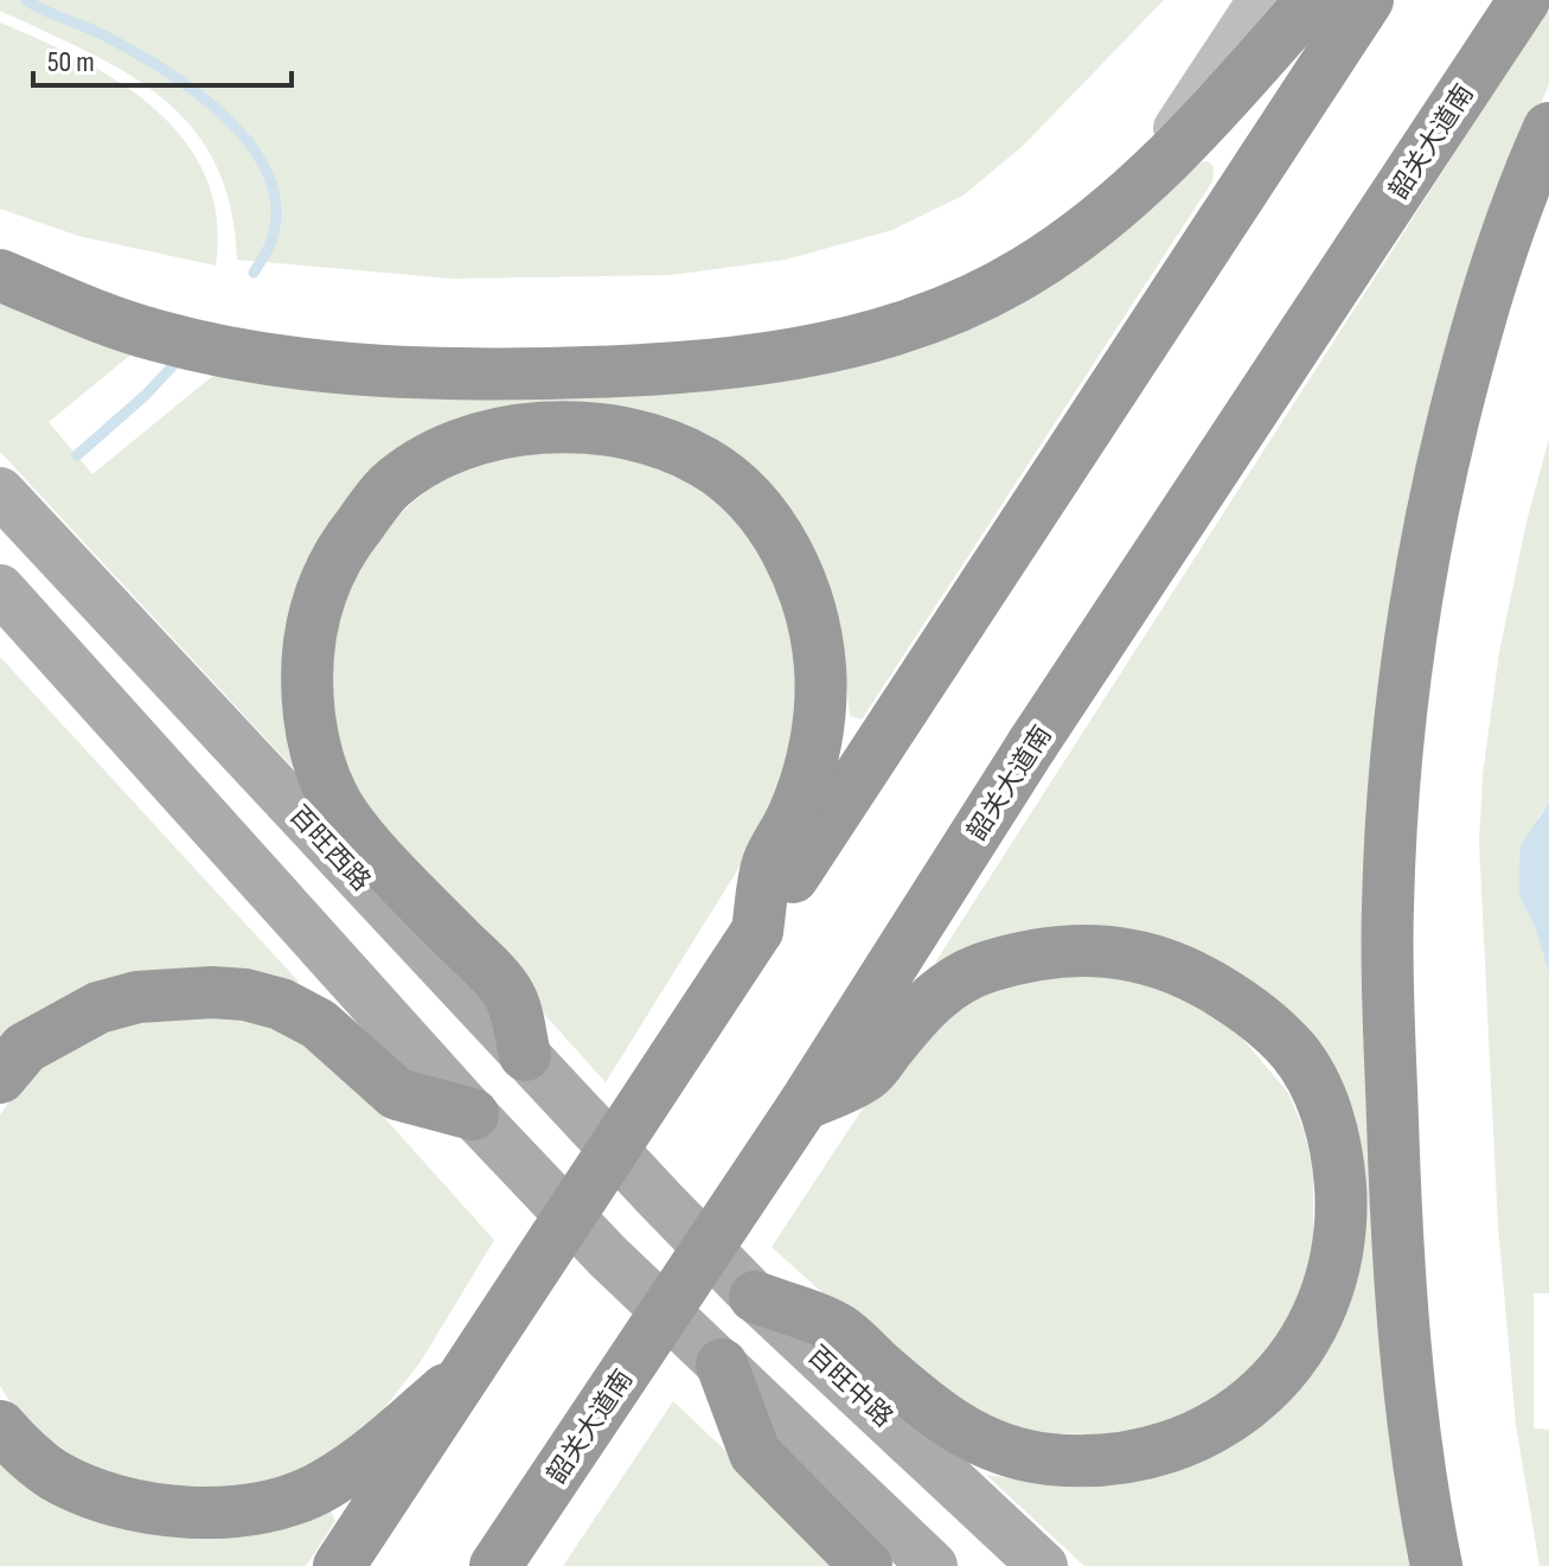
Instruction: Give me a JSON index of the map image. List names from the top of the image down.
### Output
{
  "streets": {
    "highway": ["韶关大道南"],
    "main road": ["百旺西路", "百旺中路"]
  },
  "crossings": [
    ["百旺西路", "百旺中路"]
  ],
  "scale_bar": "50 m"
}
